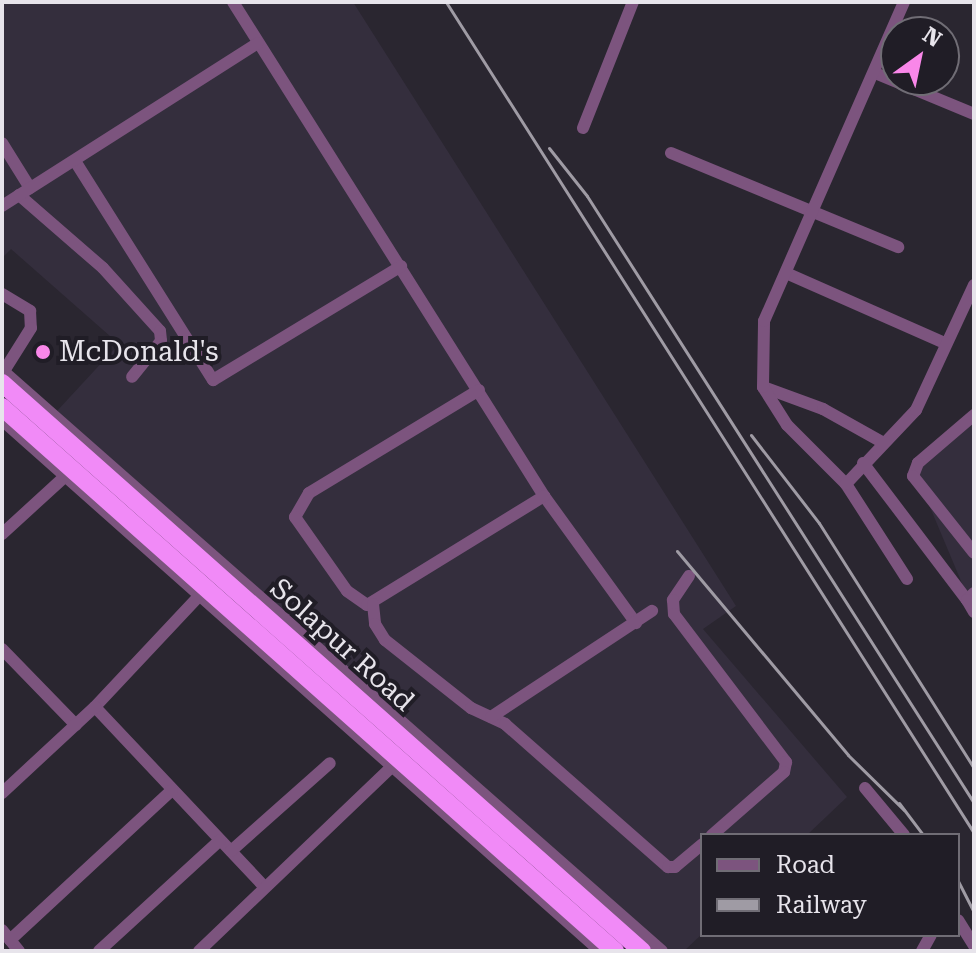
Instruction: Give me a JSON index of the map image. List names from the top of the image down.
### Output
{
  "streets": {
    "highway": ["Solapur Road"]
  },
  "places": ["McDonald's"],
  "legend": ["Road", "Railway"],
  "north": "top right"
}
